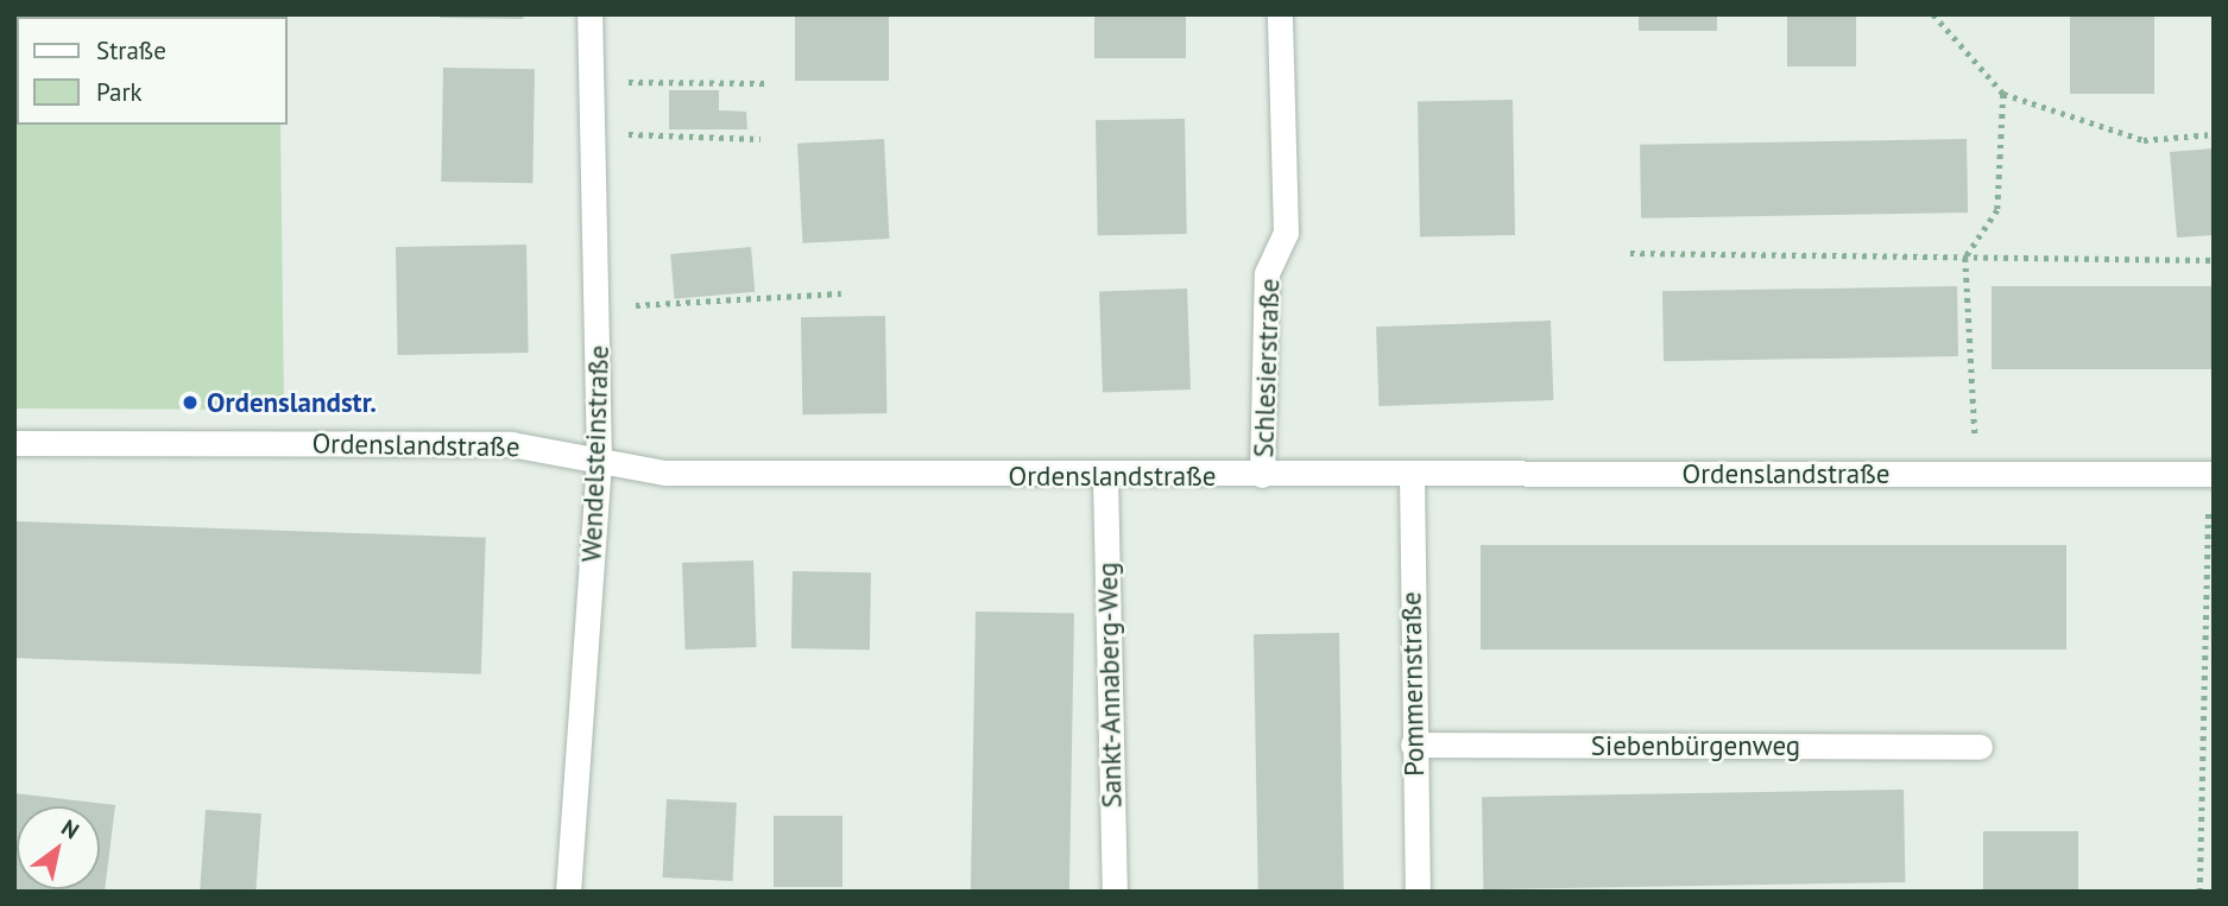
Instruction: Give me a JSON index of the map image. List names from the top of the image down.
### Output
{
  "streets": {
    "street": [
      "Schlesierstraße",
      "Ordenslandstraße",
      "Wendelsteinstraße",
      "Pommernstraße",
      "Sankt-Annaberg-Weg",
      "Siebenbürgenweg"
    ]
  },
  "crossings": [
    ["Schlesierstraße", "Ordenslandstraße"],
    ["Ordenslandstraße", "Wendelsteinstraße"],
    ["Ordenslandstraße", "Pommernstraße"],
    ["Ordenslandstraße", "Sankt-Annaberg-Weg"],
    ["Pommernstraße", "Siebenbürgenweg"]
  ],
  "places": ["Ordenslandstr."],
  "legend": ["Straße", "Park"],
  "north": "top right"
}
